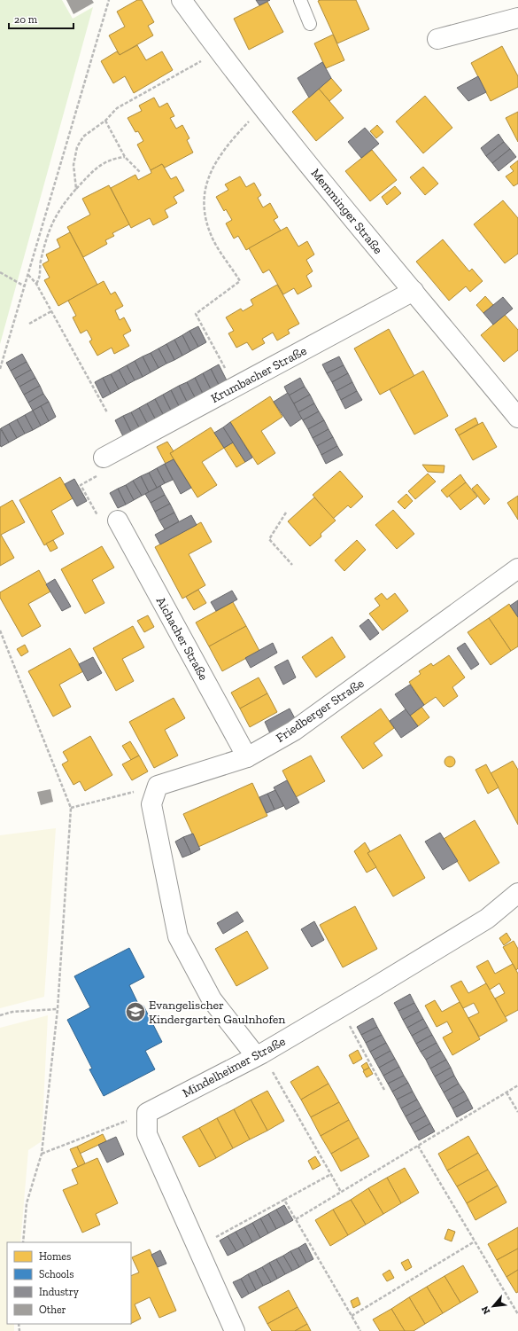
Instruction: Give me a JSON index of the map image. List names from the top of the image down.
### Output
{
  "streets": {
    "street": [
      "Memminger Straße",
      "Krumbacher Straße",
      "Aichacher Straße",
      "Friedberger Straße",
      "Mindelheimer Straße"
    ]
  },
  "crossings": [
    ["Memminger Straße", "Krumbacher Straße"],
    ["Aichacher Straße", "Friedberger Straße"]
  ],
  "places": {
    "school or university": ["Evangelischer Kindergarten Gaulnhofen"]
  },
  "legend": [
    "Homes",
    "Schools",
    "Industry",
    "Other"
  ],
  "scale_bar": "20 m",
  "north": "bottom left"
}
